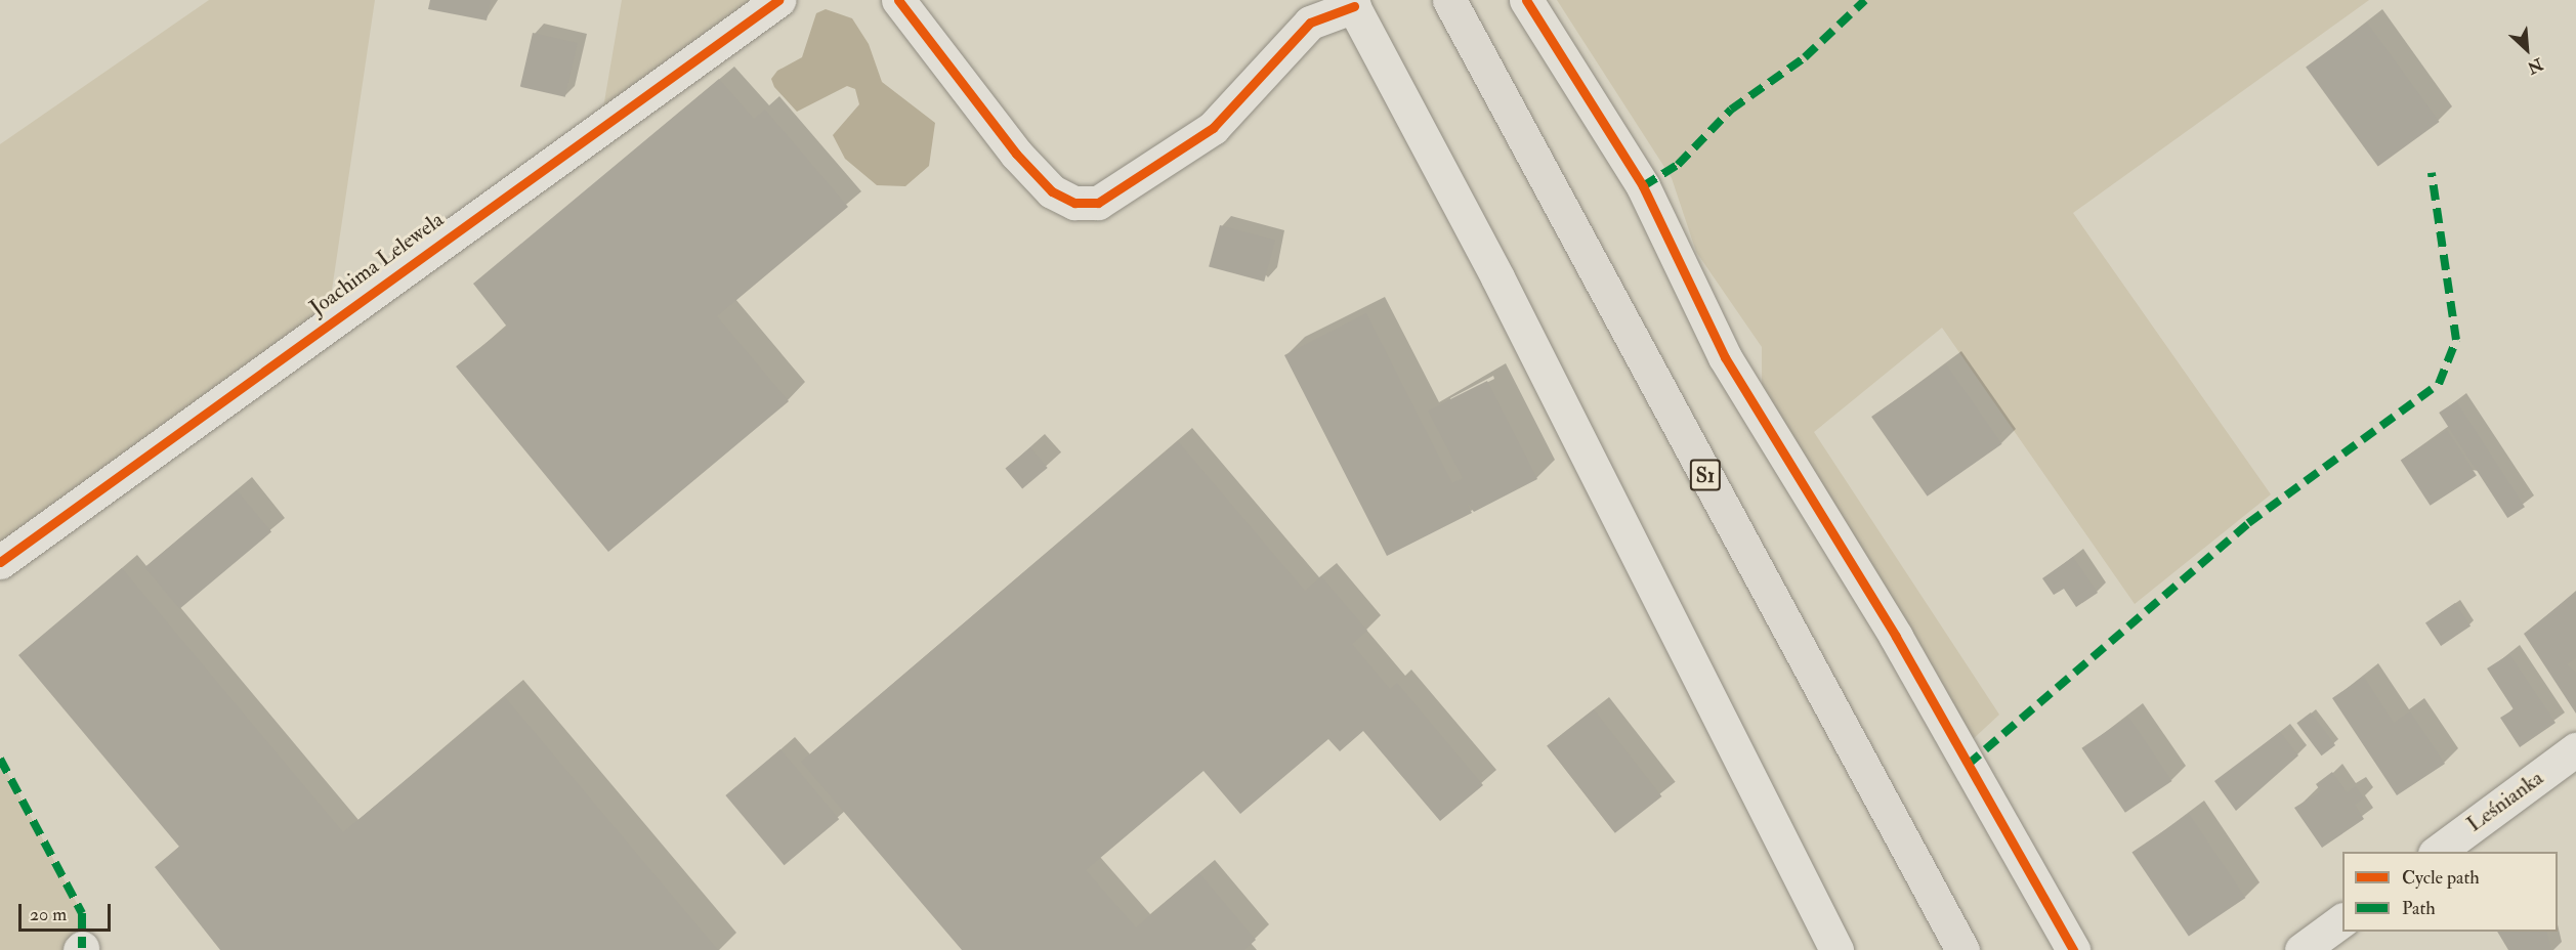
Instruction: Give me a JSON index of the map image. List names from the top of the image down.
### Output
{
  "streets": {
    "highway": ["S1"],
    "street": ["Joachima Lelewela", "Leśnianka"]
  },
  "legend": ["Cycle path", "Path"],
  "scale_bar": "20 m",
  "north": "bottom right"
}
